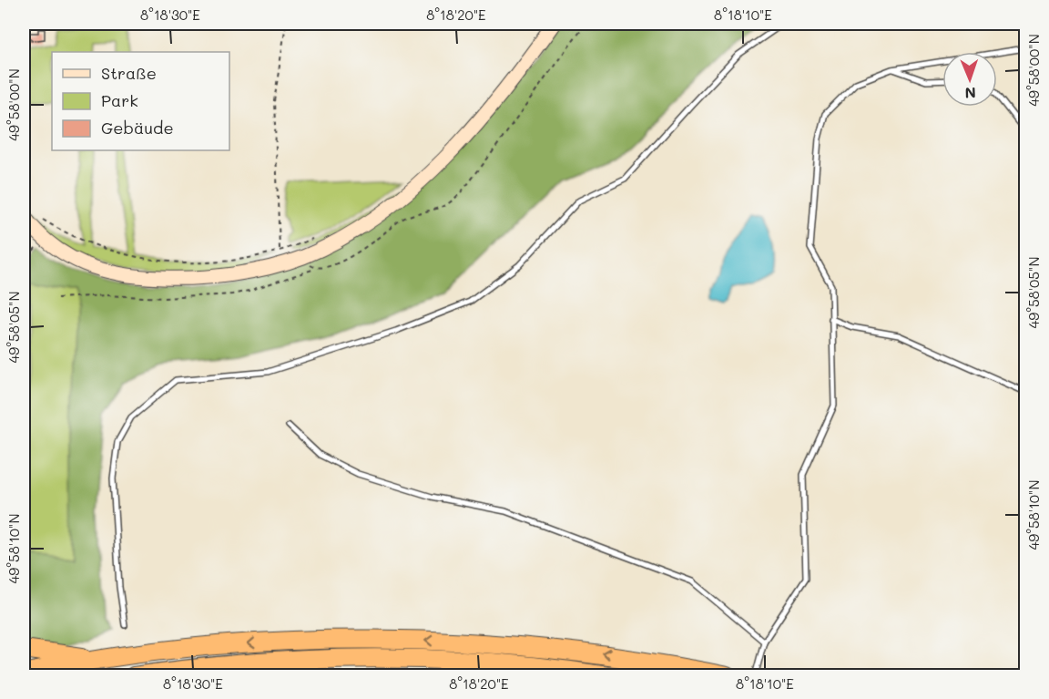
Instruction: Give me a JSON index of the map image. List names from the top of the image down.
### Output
{
  "legend": ["Straße", "Park", "Gebäude"],
  "north": "bottom",
  "coordinates": [
    "8°18'30\"E",
    "8°18'20\"E",
    "8°18'10\"E",
    "49°58'00\"N",
    "49°58'05\"N",
    "49°58'10\"N"
  ]
}
